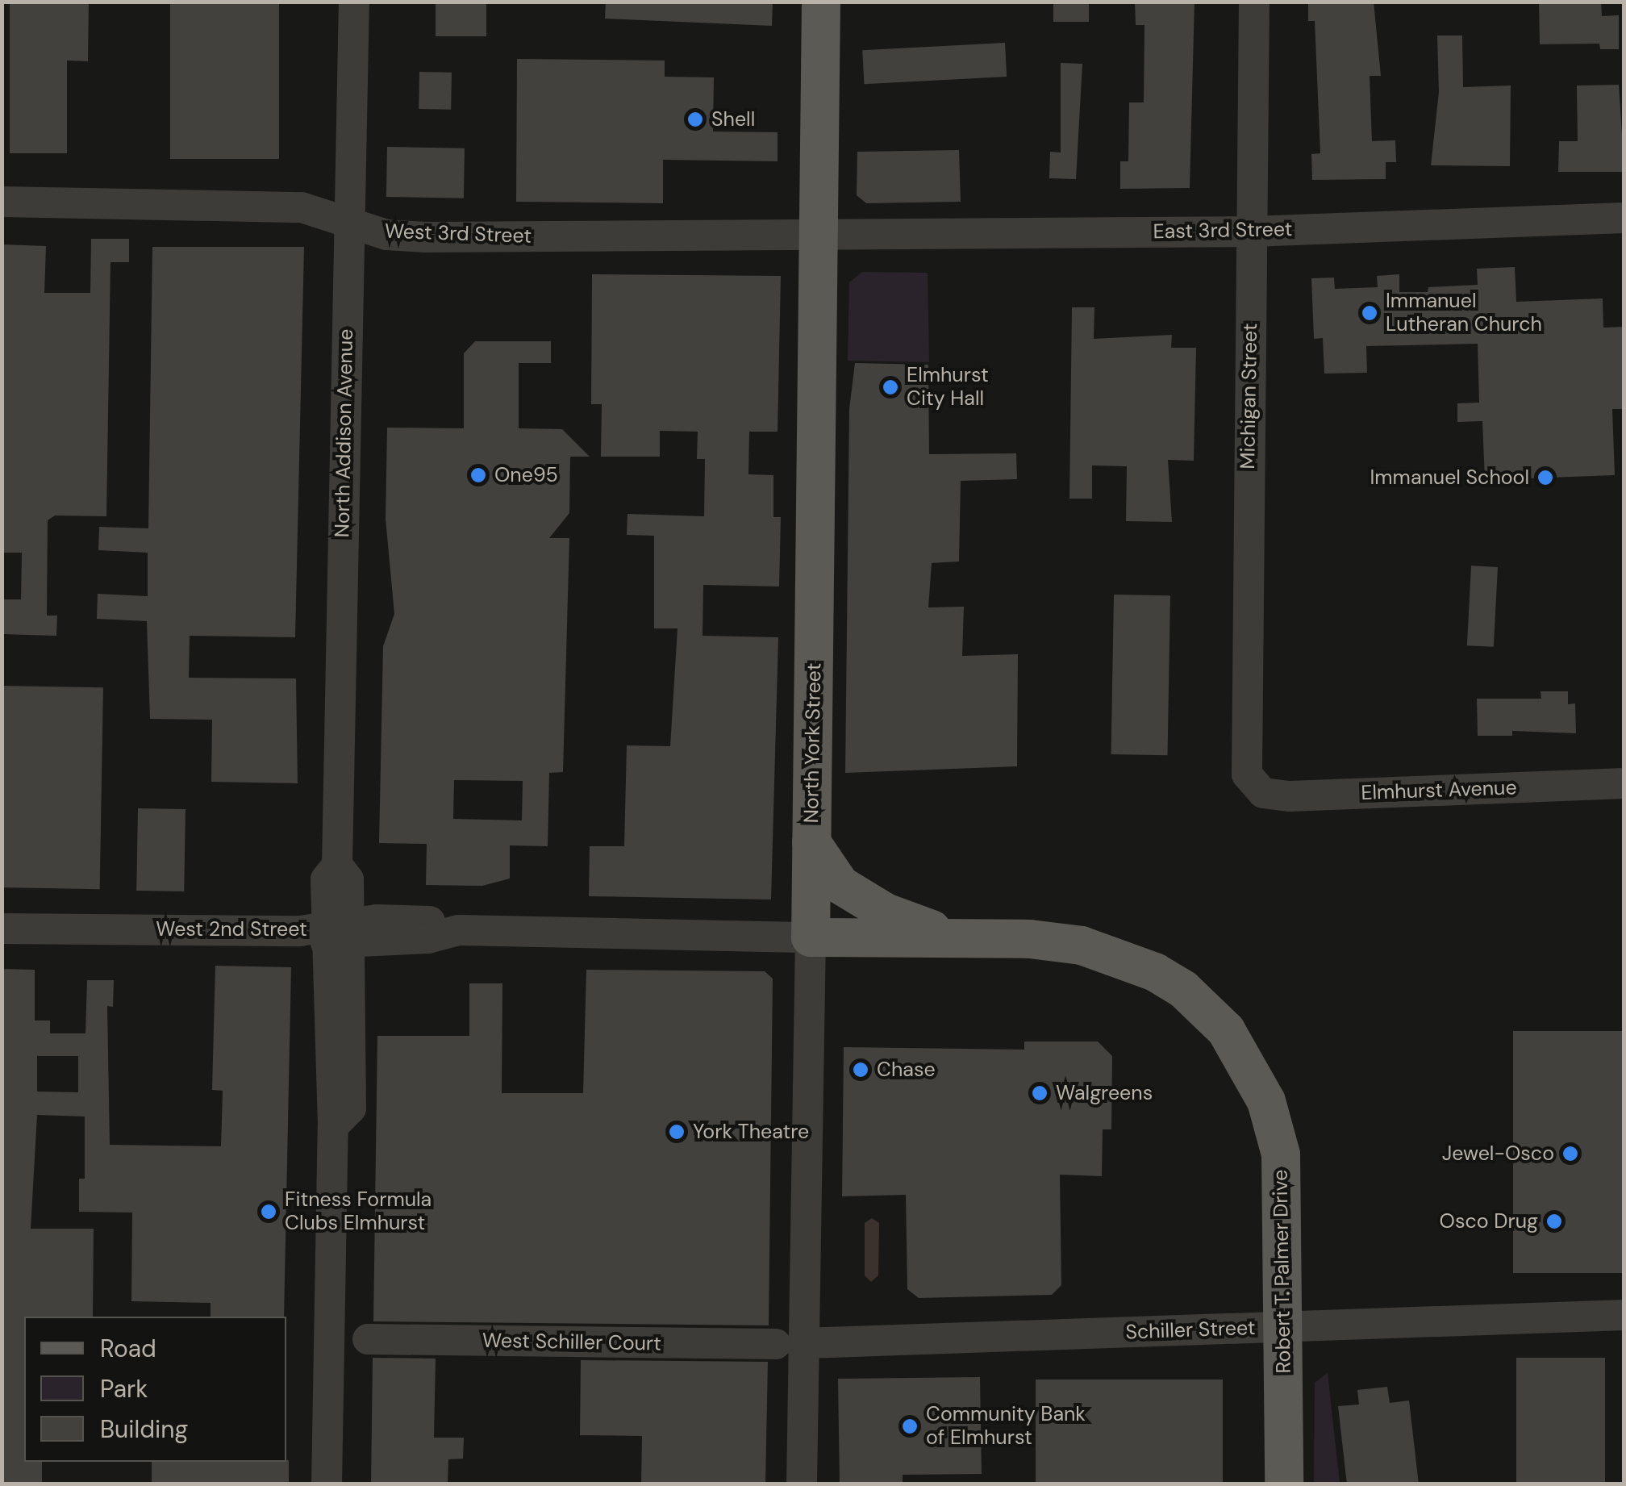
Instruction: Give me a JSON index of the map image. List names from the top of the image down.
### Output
{
  "streets": {
    "main road": ["North York Street", "Robert T. Palmer Drive"],
    "street": [
      "East 3rd Street",
      "West 3rd Street",
      "Michigan Street",
      "North Addison Avenue",
      "Elmhurst Avenue",
      "West 2nd Street",
      "Schiller Street",
      "West Schiller Court"
    ]
  },
  "crossings": [
    ["East 3rd Street", "West 3rd Street"],
    ["East 3rd Street", "Michigan Street"],
    ["East 3rd Street", "North York Street"],
    ["West 3rd Street", "North Addison Avenue"],
    ["West 3rd Street", "North York Street"],
    ["Michigan Street", "Elmhurst Avenue"],
    ["North Addison Avenue", "West 2nd Street"],
    ["North York Street", "West 2nd Street"],
    ["North York Street", "Robert T. Palmer Drive"],
    ["North York Street", "Schiller Street"],
    ["North York Street", "West Schiller Court"],
    ["West 2nd Street", "Robert T. Palmer Drive"],
    ["Robert T. Palmer Drive", "Schiller Street"],
    ["Schiller Street", "West Schiller Court"]
  ],
  "places": [
    "Shell",
    "Immanuel Lutheran Church",
    "Elmhurst City Hall",
    "One95",
    "Immanuel School",
    "Chase",
    "Walgreens",
    "York Theatre",
    "Jewel-Osco",
    "Fitness Formula Clubs Elmhurst",
    "Osco Drug",
    "Community Bank of Elmhurst"
  ],
  "legend": ["Road", "Park", "Building"]
}
